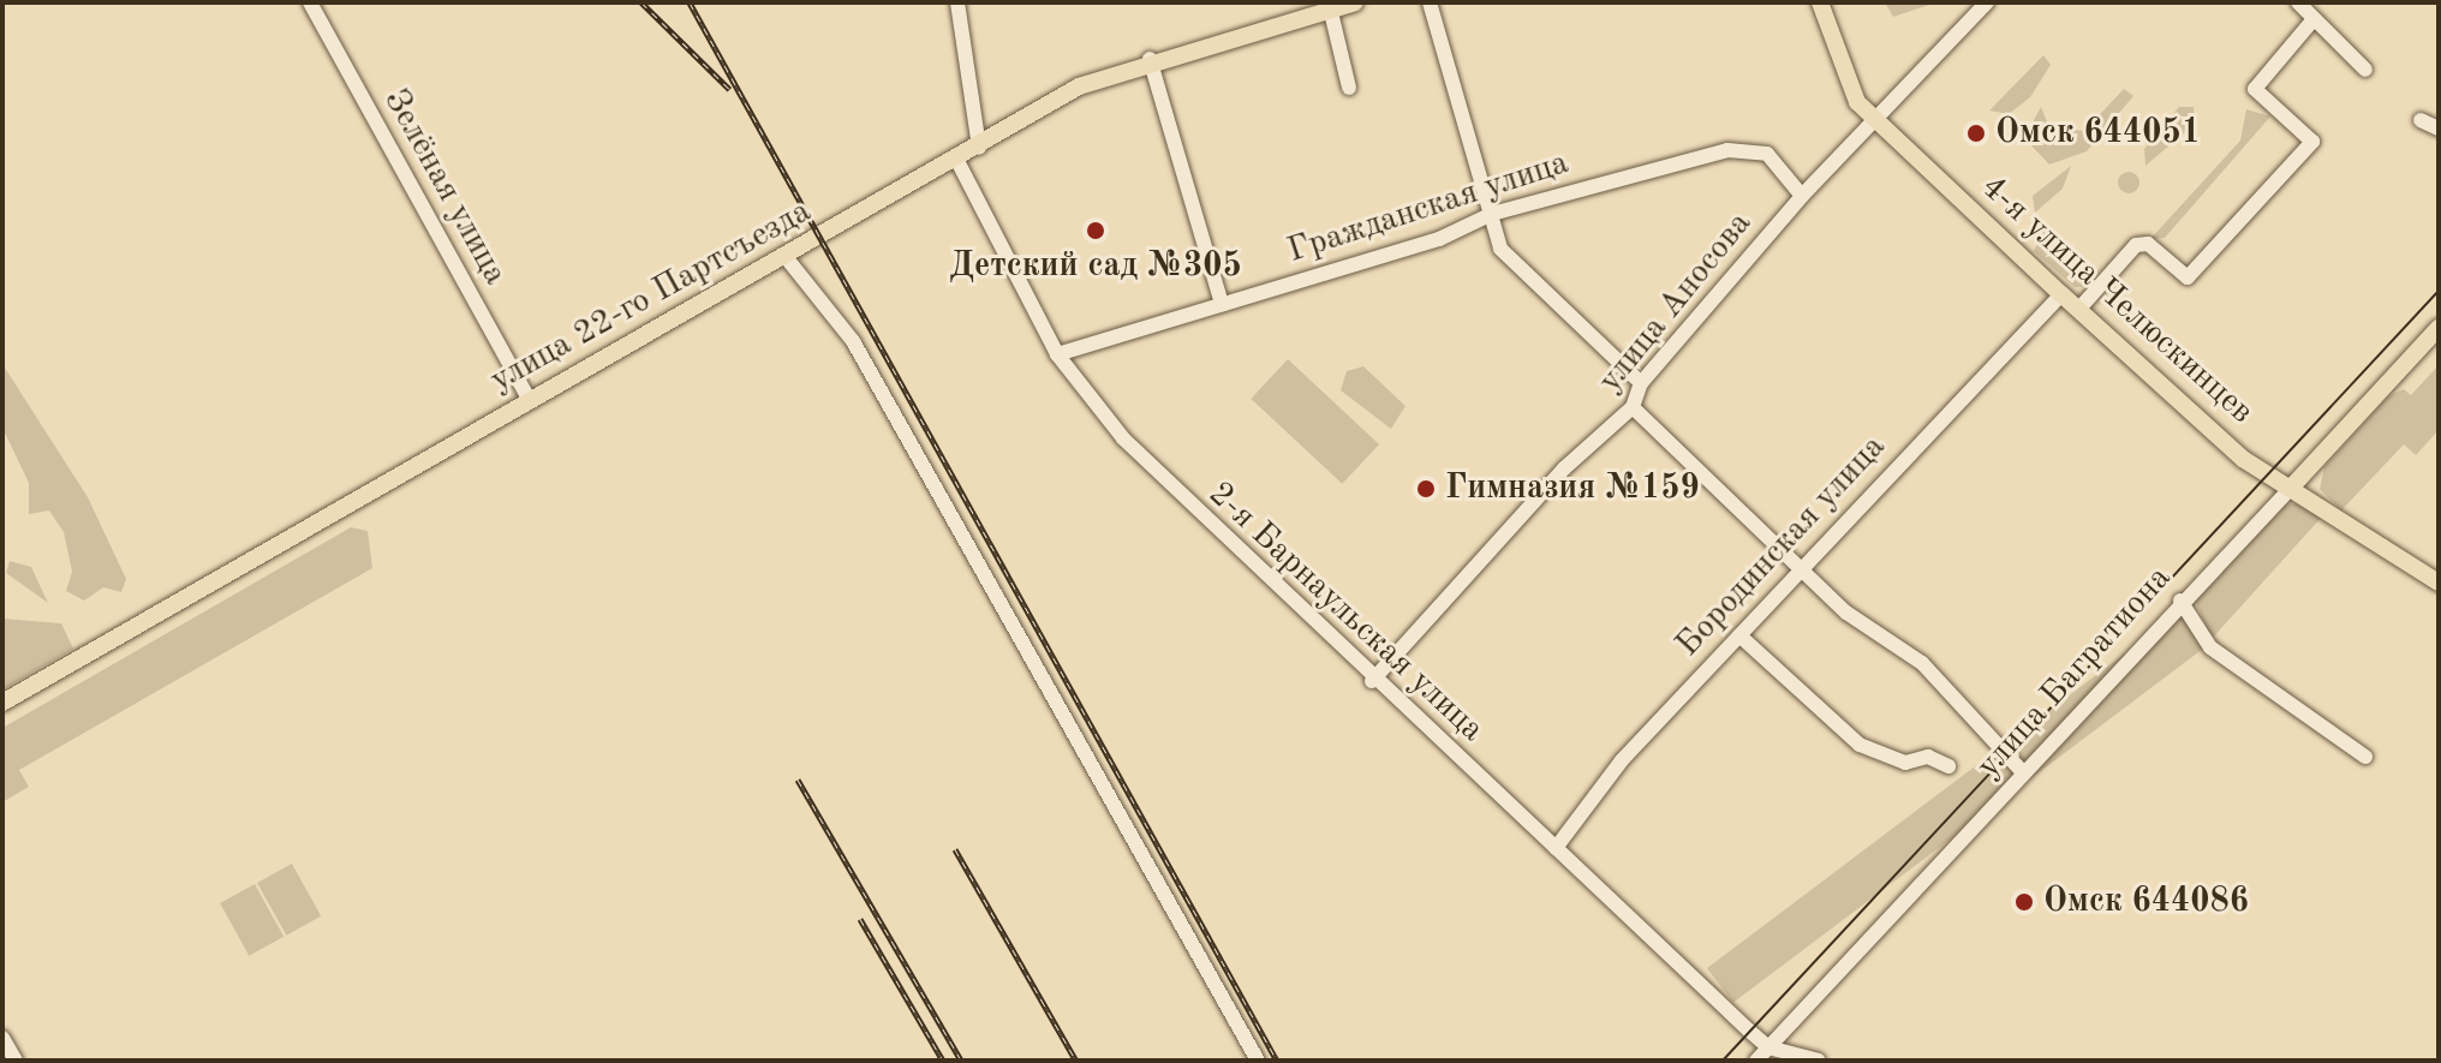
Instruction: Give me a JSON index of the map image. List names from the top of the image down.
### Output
{
  "streets": {
    "main road": ["улица 22-го Партсъезда", "4-я улица Челюскинцев", "улица Багратиона"],
    "street": [
      "Зелёная улица",
      "Гражданская улица",
      "улица Аносова",
      "Бородинская улица",
      "2-я Барнаульская улица"
    ]
  },
  "crossings": [
    ["Зелёная улица", "улица 22-го Партсъезда"],
    ["Гражданская улица", "улица Аносова"],
    ["Гражданская улица", "2-я Барнаульская улица"],
    ["улица 22-го Партсъезда", "2-я Барнаульская улица"],
    ["4-я улица Челюскинцев", "улица Аносова"],
    ["4-я улица Челюскинцев", "Бородинская улица"],
    ["4-я улица Челюскинцев", "улица Багратиона"],
    ["улица Аносова", "2-я Барнаульская улица"],
    ["Бородинская улица", "2-я Барнаульская улица"],
    ["2-я Барнаульская улица", "улица Багратиона"]
  ],
  "places": [
    "Омск 644051",
    "Детский сад №305",
    "Гимназия №159",
    "Омск 644086"
  ]
}
